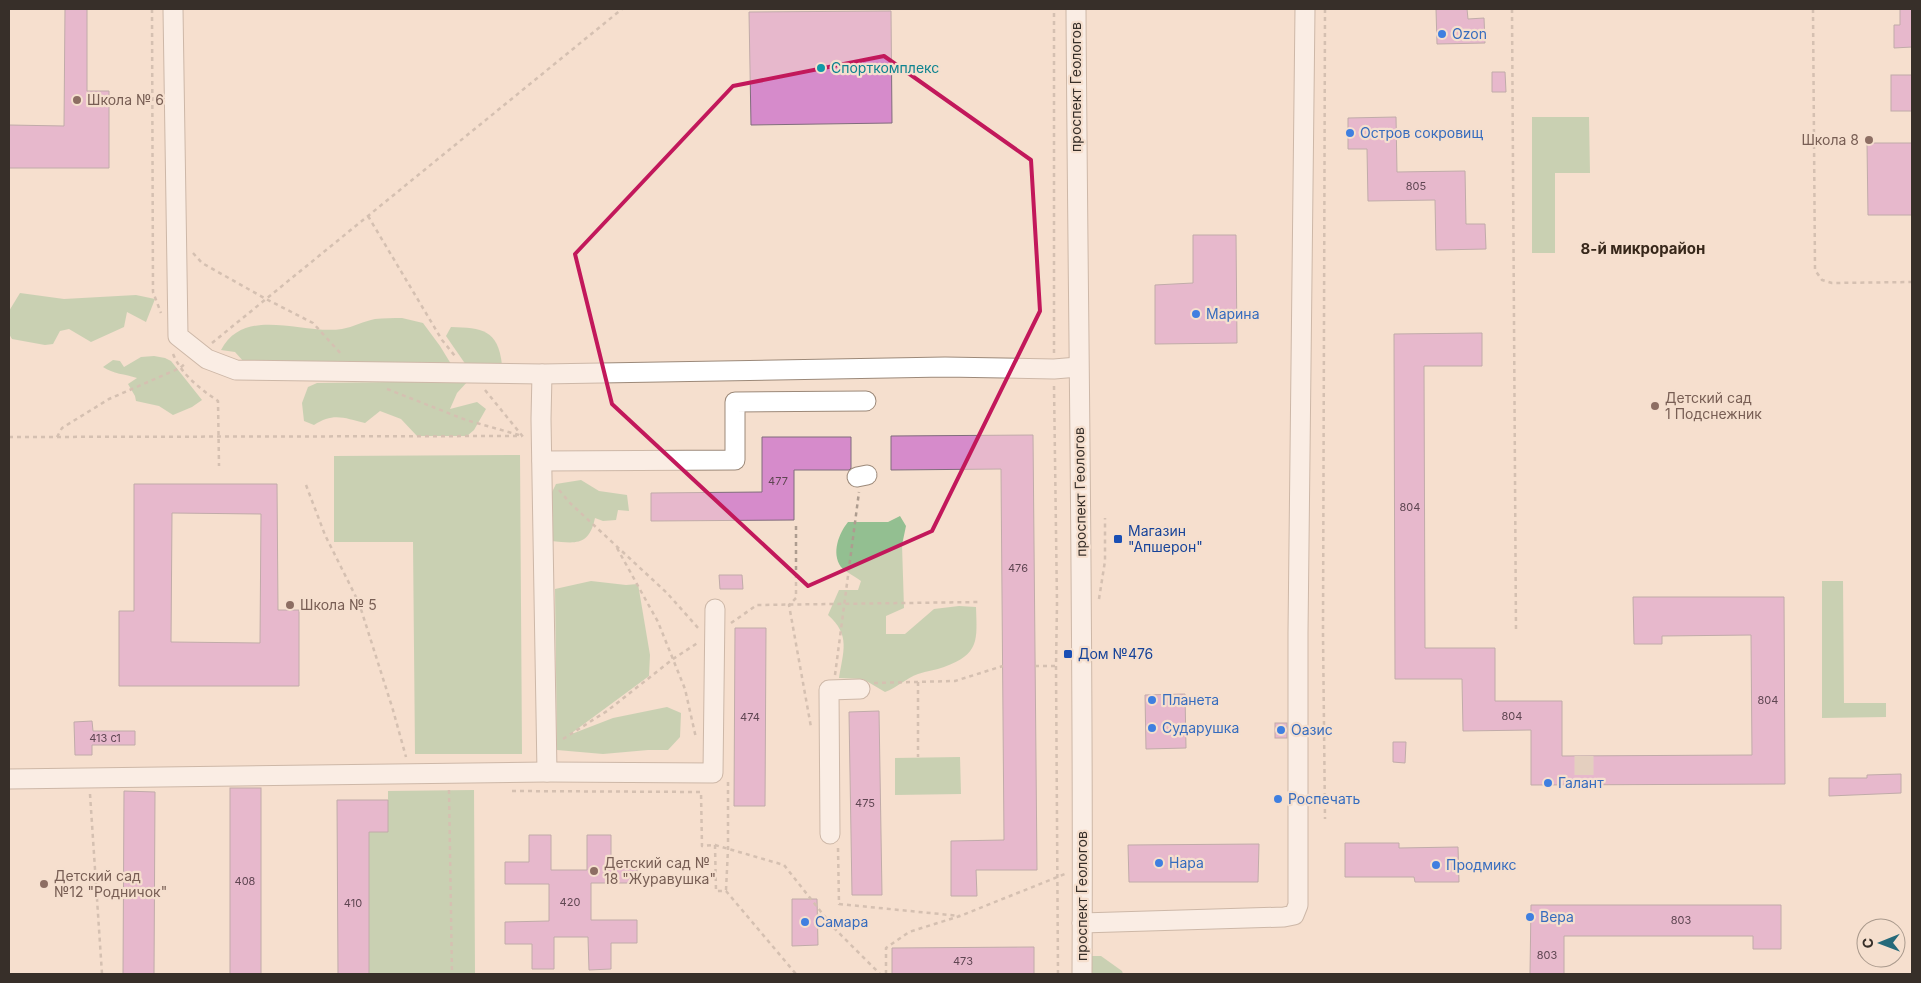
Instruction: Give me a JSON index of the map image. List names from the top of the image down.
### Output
{
  "streets": {
    "street": ["проспект Геологов"]
  },
  "districts": ["8-й микрорайон"],
  "places": {
    "other": [
      "Ozon",
      "Спорткомплекс",
      "Школа № 6",
      "Остров сокровищ",
      "Школа 8",
      "Марина",
      "Детский сад 1 Подснежник",
      "Школа № 5",
      "Планета",
      "Сударушка",
      "Оазис",
      "Галант",
      "Роспечать",
      "Нара",
      "Продмикс",
      "Детский сад № 18 \"Журавушка\"",
      "Детский сад №12 \"Родничок\"",
      "Вера",
      "Самара"
    ],
    "transit": ["Магазин \"Апшерон\"", "Дом №476"]
  },
  "house_numbers": [
    "805",
    "477",
    "804",
    "476",
    "804",
    "804",
    "474",
    "413 с1",
    "475",
    "408",
    "420",
    "410",
    "803",
    "803",
    "473"
  ],
  "north": "left"
}
